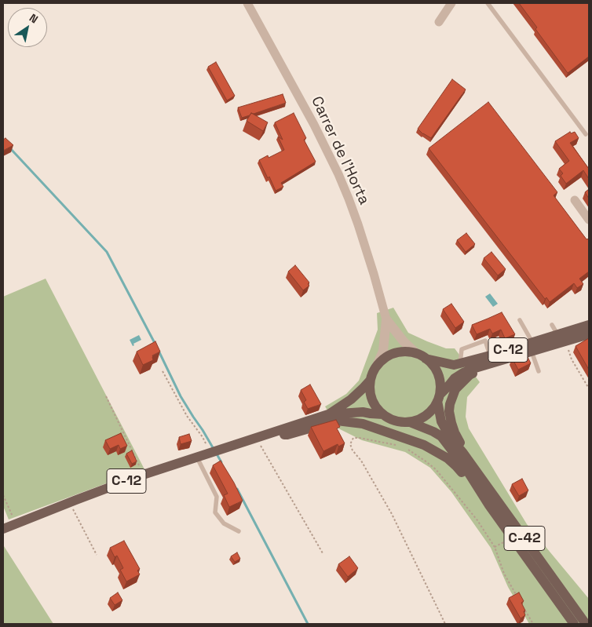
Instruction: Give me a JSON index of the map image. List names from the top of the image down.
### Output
{
  "streets": {
    "main road": ["C-12", "C-42"],
    "street": ["Carrer de l'Horta"]
  },
  "crossings": [
    ["C-12", "C-42"]
  ],
  "north": "top right"
}
